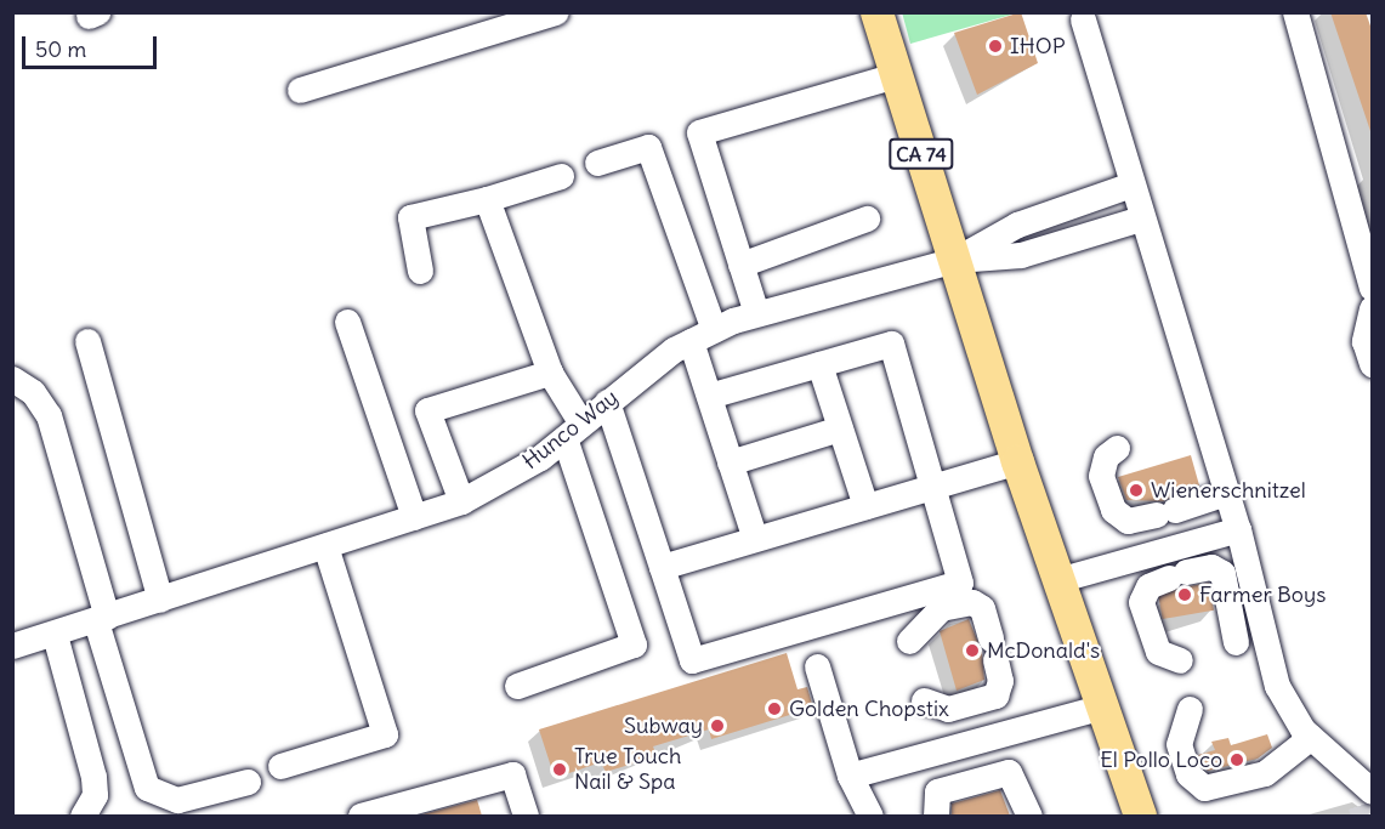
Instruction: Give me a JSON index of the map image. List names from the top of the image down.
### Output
{
  "streets": {
    "main road": ["CA 74"],
    "lane": ["Hunco Way"]
  },
  "crossings": [
    ["CA 74", "Hunco Way"]
  ],
  "places": [
    "IHOP",
    "Wienerschnitzel",
    "Farmer Boys",
    "McDonald's",
    "Golden Chopstix",
    "Subway",
    "El Pollo Loco",
    "True Touch Nail & Spa"
  ],
  "scale_bar": "50 m"
}
